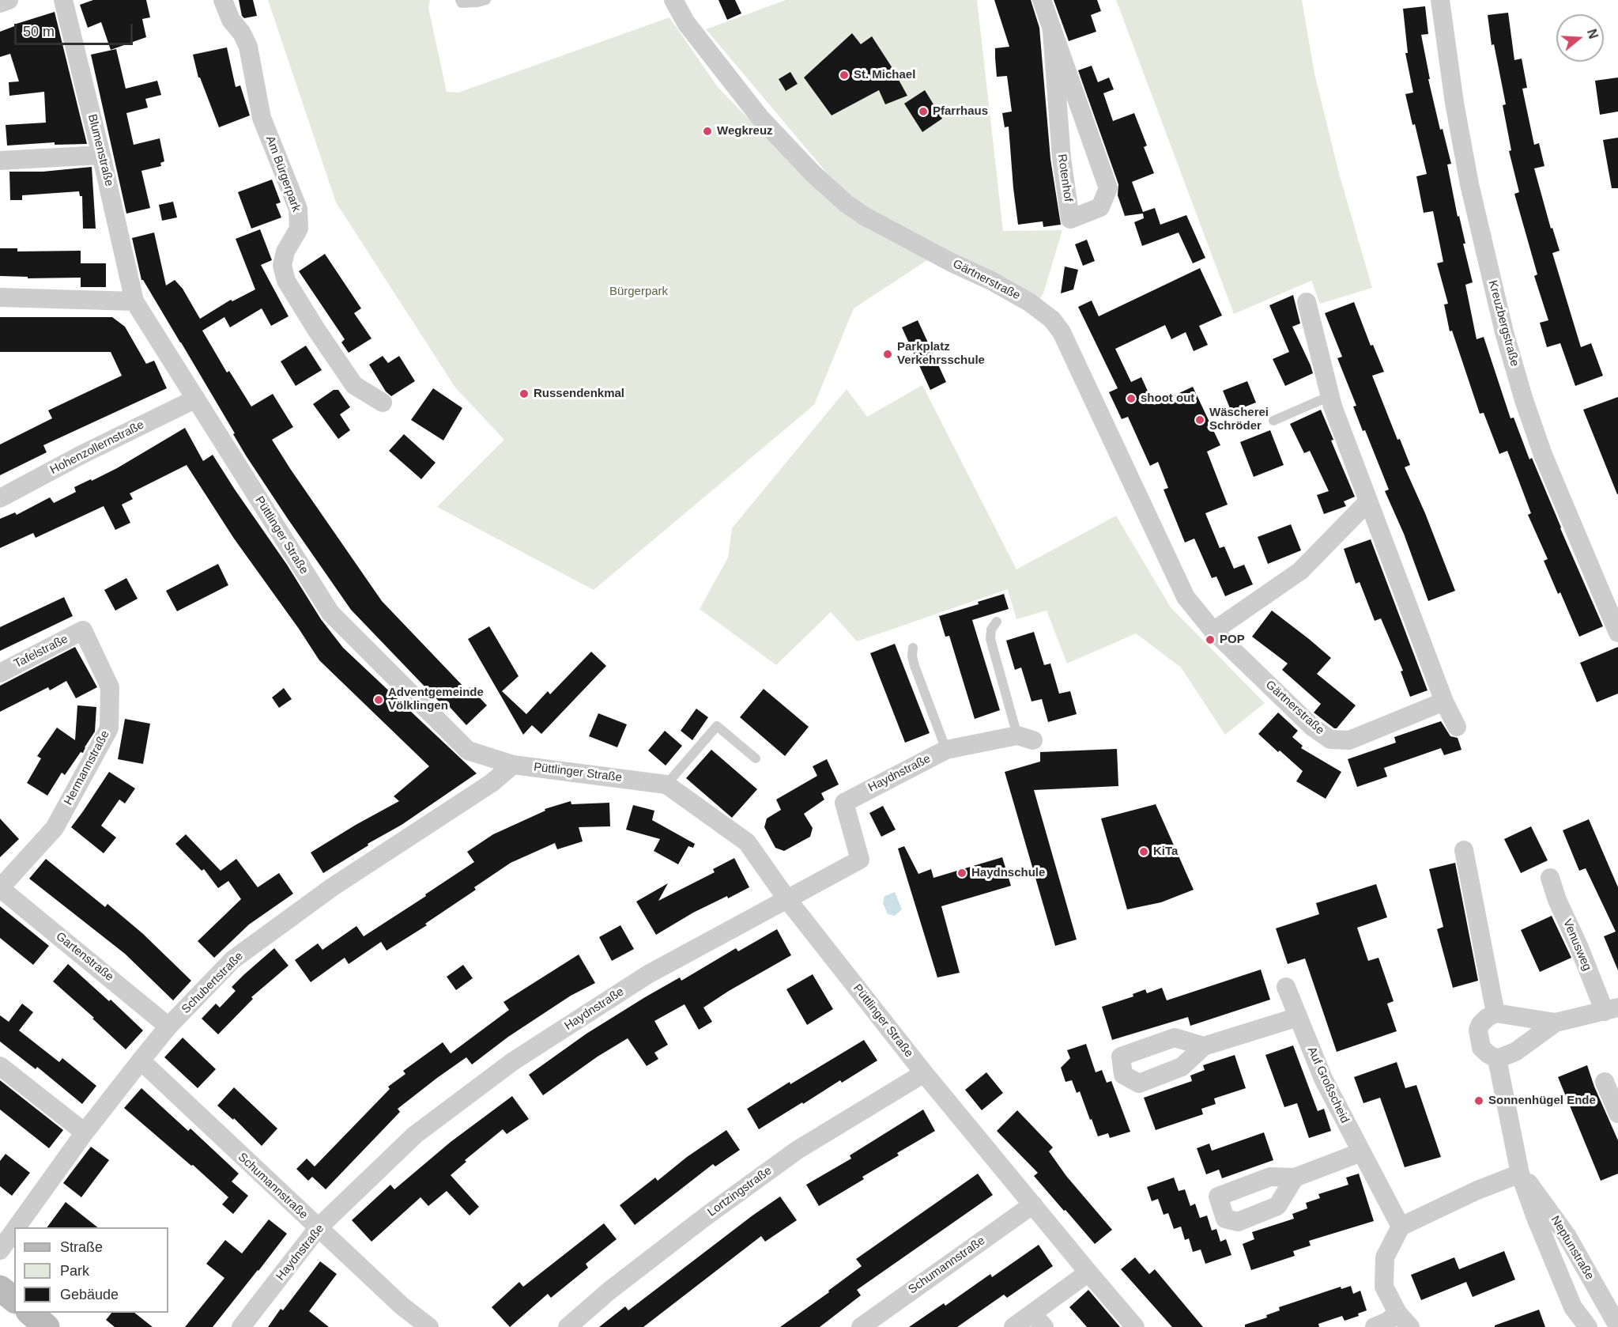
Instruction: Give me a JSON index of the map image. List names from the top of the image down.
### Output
{
  "streets": {
    "street": [
      "Blumenstraße",
      "Am Bürgerpark",
      "Rotenhof",
      "Gärtnerstraße",
      "Kreuzbergstraße",
      "Hohenzollernstraße",
      "Püttlinger Straße",
      "Tafelstraße",
      "Hermannstraße",
      "Haydnstraße",
      "Venusweg",
      "Gartenstraße",
      "Schubertstraße",
      "Auf Großscheid",
      "Schumannstraße",
      "Lortzingstraße",
      "Neptunstraße"
    ]
  },
  "crossings": [
    ["Blumenstraße", "Püttlinger Straße"],
    ["Hohenzollernstraße", "Püttlinger Straße"],
    ["Püttlinger Straße", "Haydnstraße"],
    ["Püttlinger Straße", "Schubertstraße"],
    ["Püttlinger Straße", "Schumannstraße"],
    ["Püttlinger Straße", "Lortzingstraße"],
    ["Tafelstraße", "Hermannstraße"],
    ["Hermannstraße", "Gartenstraße"],
    ["Haydnstraße", "Schumannstraße"],
    ["Gartenstraße", "Schubertstraße"],
    ["Schubertstraße", "Schumannstraße"]
  ],
  "parks": ["Bürgerpark"],
  "places": [
    "St. Michael",
    "Pfarrhaus",
    "Wegkreuz",
    "Parkplatz Verkehrsschule",
    "Russendenkmal",
    "shoot out",
    "Wäscherei Schröder",
    "POP",
    "Adventgemeinde Völklingen",
    "KiTa",
    "Haydnschule",
    "Sonnenhügel Ende"
  ],
  "legend": ["Straße", "Park", "Gebäude"],
  "scale_bar": "50 m",
  "north": "right"
}
